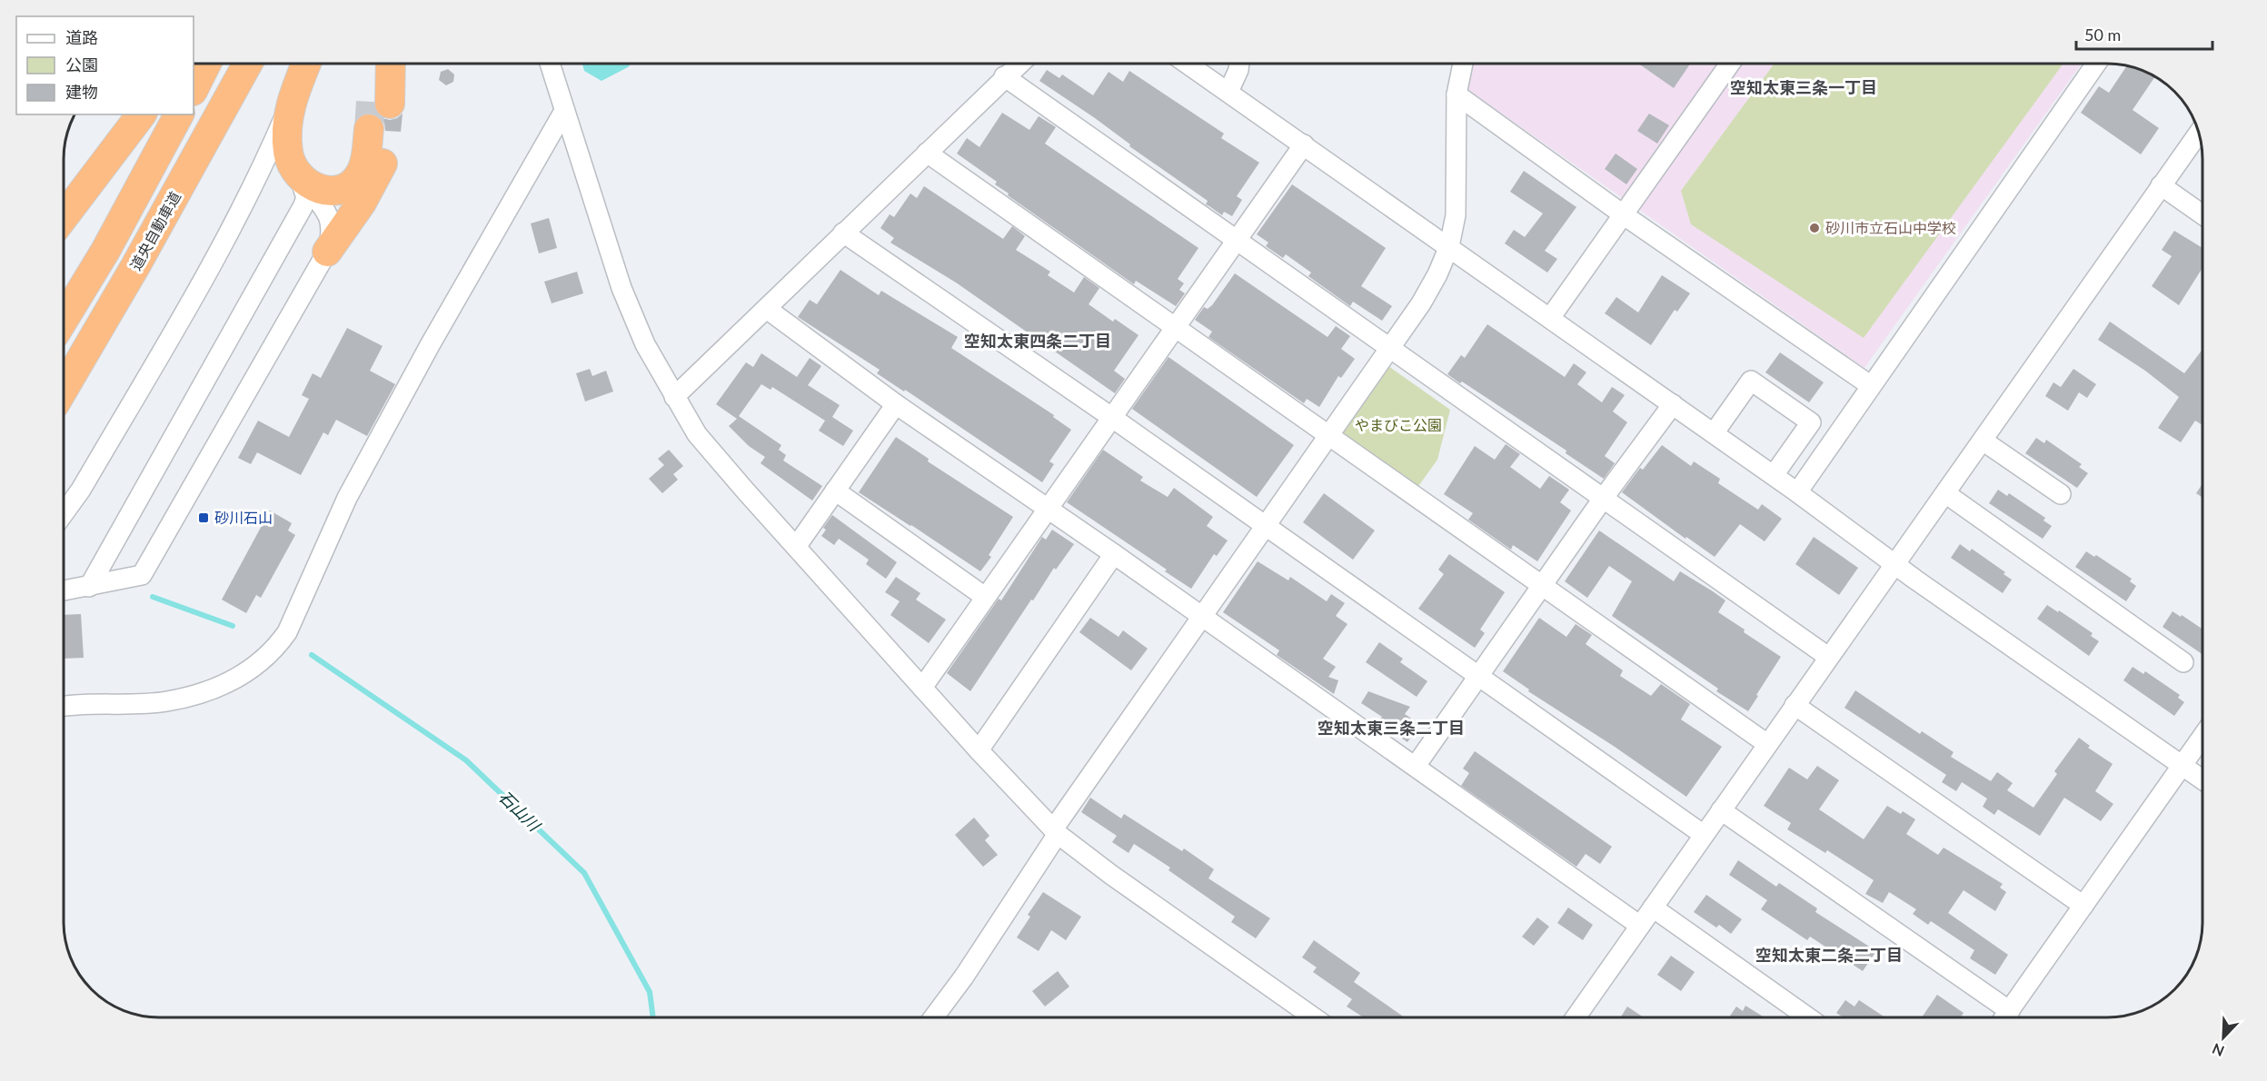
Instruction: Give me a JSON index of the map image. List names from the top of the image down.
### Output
{
  "streets": {
    "highway": ["道央自動車道"]
  },
  "districts": [
    "空知太東三条一丁目",
    "空知太東四条二丁目",
    "空知太東三条二丁目",
    "空知太東二条二丁目"
  ],
  "water": ["石山川"],
  "parks": ["やまびこ公園"],
  "places": {
    "other": ["砂川市立石山中学校"],
    "transit": ["砂川石山"]
  },
  "legend": ["道路", "公園", "建物"],
  "scale_bar": "50 m",
  "north": "bottom left"
}
